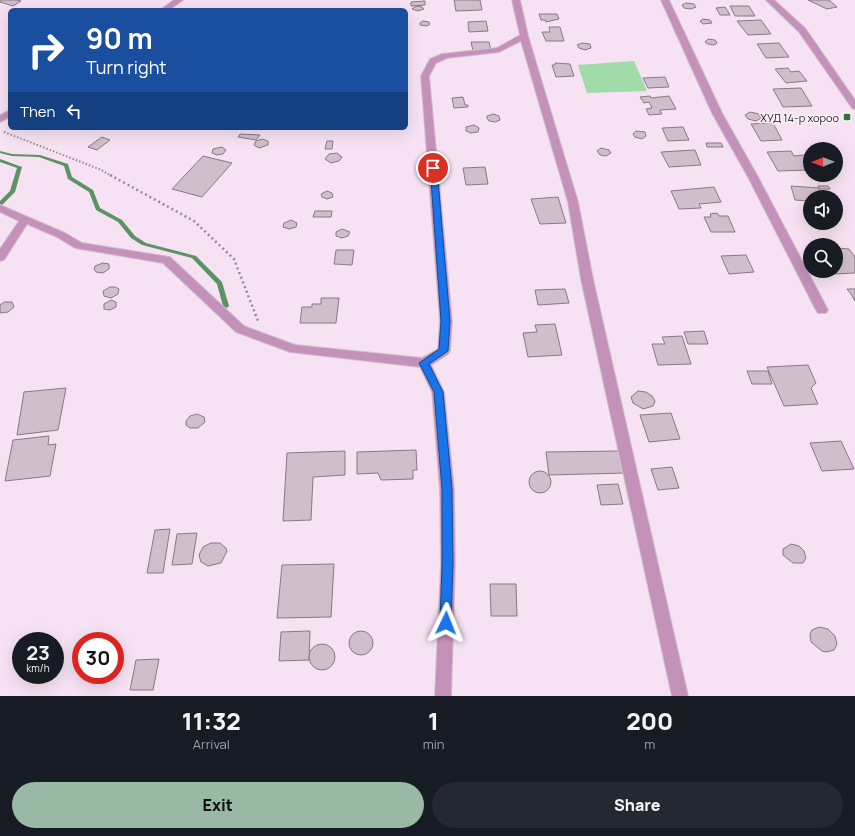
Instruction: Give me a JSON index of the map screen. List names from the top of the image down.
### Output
{
  "places": {
    "transit": ["ХУД 14-р хороо"]
  },
  "north": "left",
  "page": {
    "turn": ["90 m", "Turn right"],
    "then": "Then",
    "speed": "23 km/h",
    "limit": "30",
    "eta": [
      "11:32",
      "Arrival",
      "1",
      "min",
      "200",
      "m"
    ],
    "buttons": ["Exit", "Share"]
  }
}
